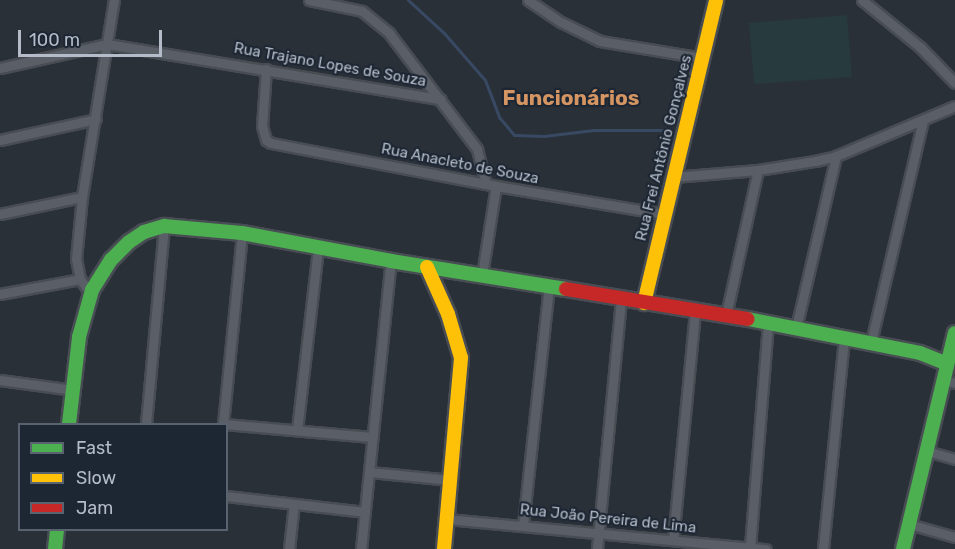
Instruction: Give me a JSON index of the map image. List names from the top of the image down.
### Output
{
  "streets": {
    "street": [
      "Rua Trajano Lopes de Souza",
      "Rua Frei Antônio Gonçalves",
      "Rua Anacleto de Souza",
      "Rua João Pereira de Lima"
    ]
  },
  "crossings": [
    ["Rua Trajano Lopes de Souza", "Rua Anacleto de Souza"],
    ["Rua Frei Antônio Gonçalves", "Rua Anacleto de Souza"]
  ],
  "districts": ["Funcionários"],
  "legend": ["Fast", "Slow", "Jam"],
  "scale_bar": "100 m"
}
